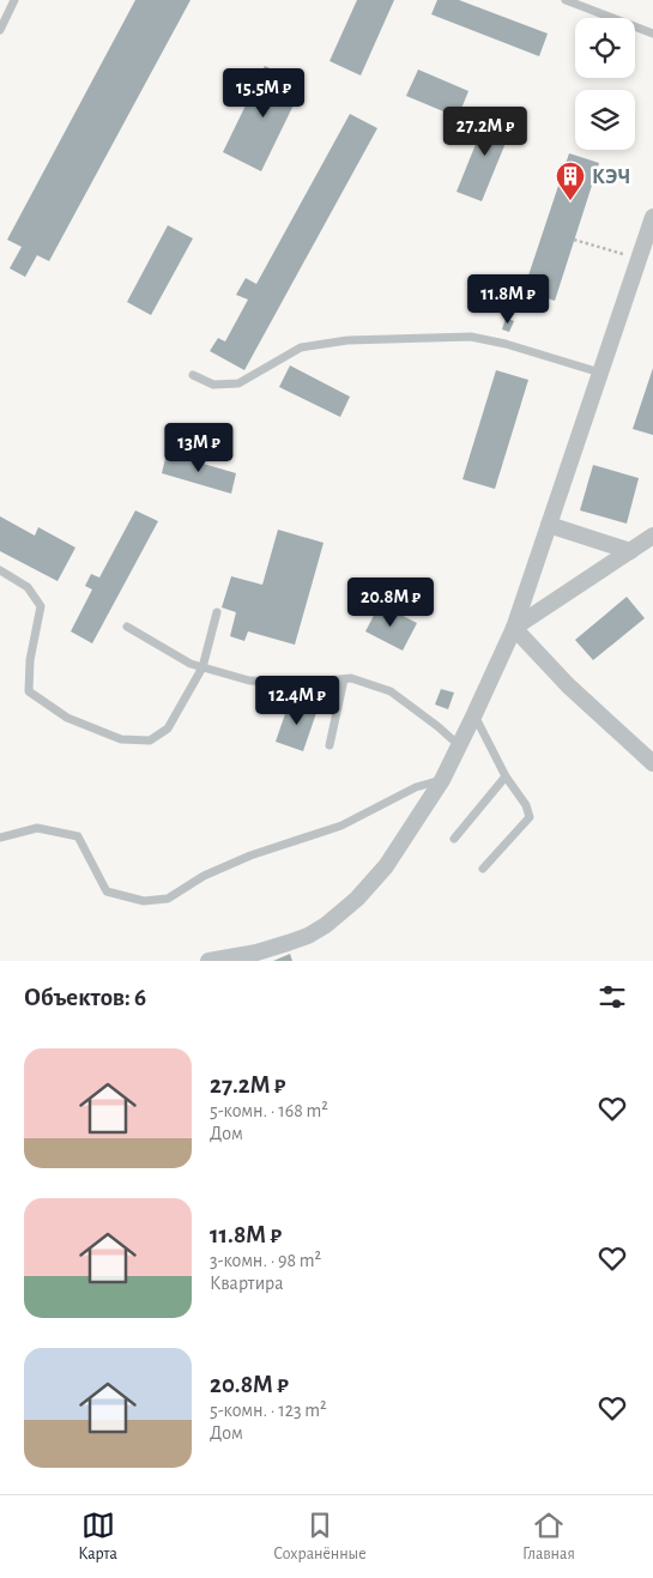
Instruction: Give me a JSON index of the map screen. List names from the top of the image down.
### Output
{
  "places": {
    "building": ["КЭЧ"]
  },
  "page": {
    "price": [
      "15.5M ₽",
      "27.2M ₽",
      "11.8M ₽",
      "13M ₽",
      "20.8M ₽",
      "12.4M ₽"
    ],
    "heading": "Объектов: 6",
    "list": [
      {
        "name": "27.2M ₽",
        "note": "5-комн. · 168 m² · Дом"
      },
      {
        "name": "11.8M ₽",
        "note": "3-комн. · 98 m² · Квартира"
      },
      {
        "name": "20.8M ₽",
        "note": "5-комн. · 123 m² · Дом"
      }
    ],
    "tabs": ["Карта", "Сохранённые", "Главная"]
  }
}
